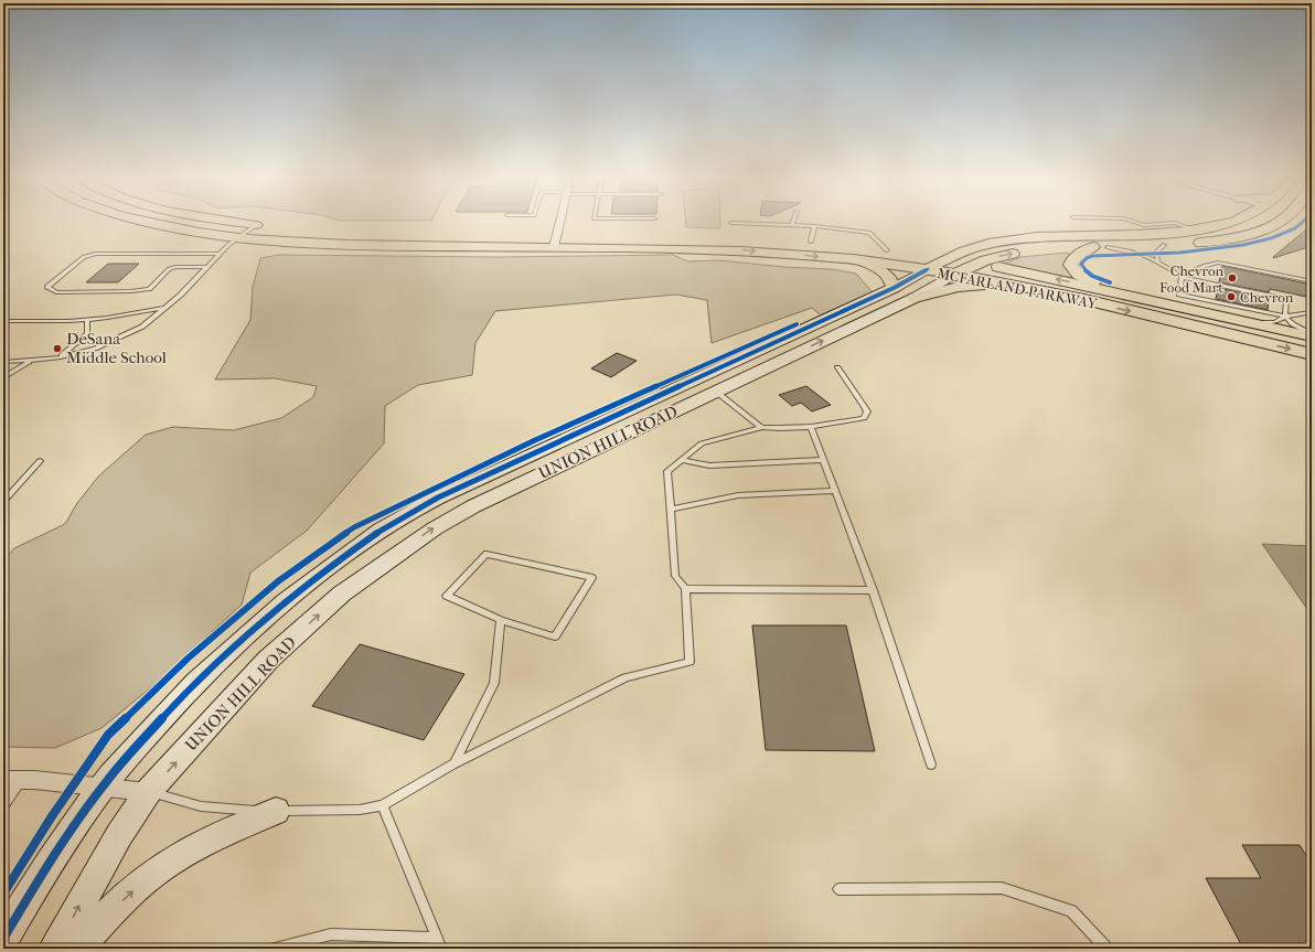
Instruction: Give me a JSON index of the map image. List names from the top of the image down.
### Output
{
  "streets": {
    "main road": ["MCFARLAND PARKWAY", "UNION HILL ROAD"]
  },
  "crossings": [
    ["MCFARLAND PARKWAY", "UNION HILL ROAD"]
  ],
  "one_way": ["UNION HILL ROAD"],
  "places": ["Chevron Food Mart", "Chevron", "DeSana Middle School"]
}
